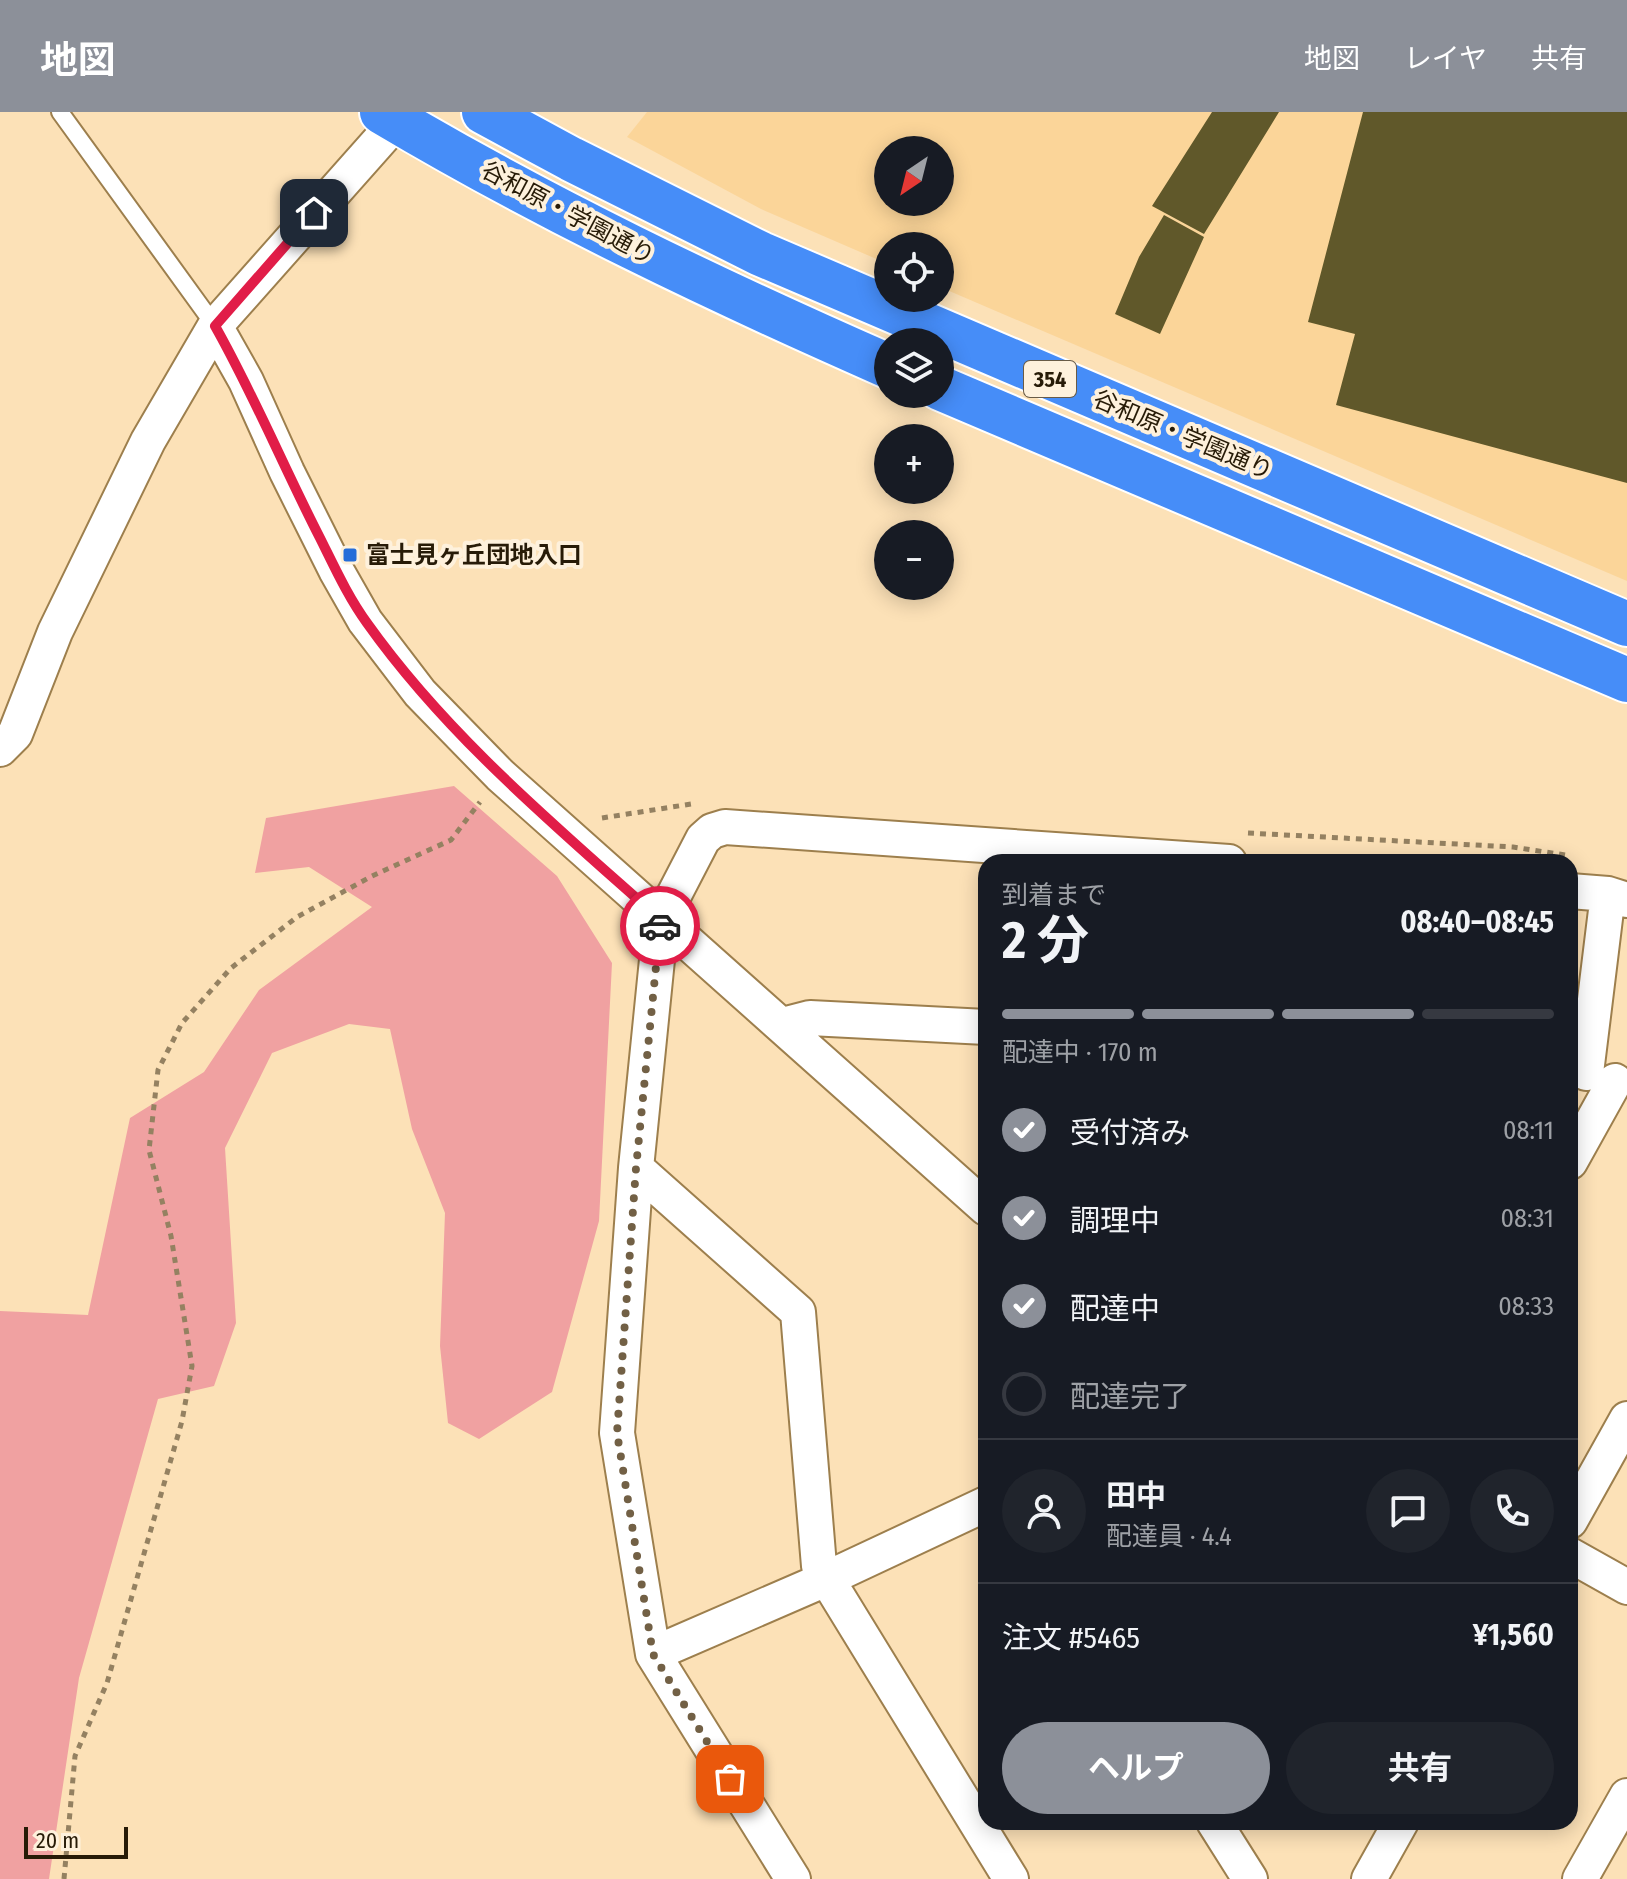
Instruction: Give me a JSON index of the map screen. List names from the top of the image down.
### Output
{
  "streets": {
    "highway": ["谷和原・学園通り", "354"]
  },
  "places": {
    "transit": ["富士見ヶ丘団地入口"]
  },
  "scale_bar": "20 m",
  "north": "bottom left",
  "page": {
    "header": "地図",
    "nav": ["地図", "レイヤ", "共有"],
    "map_buttons": ["+", "−"],
    "heading": ["2 分", "到着まで", "08:40–08:45"],
    "panel": [
      "田中",
      "配達員 · 4.4",
      "注文 #5465",
      "¥1,560"
    ],
    "bar": "配達中 · 170 m",
    "list": [
      ["受付済み", "08:11"],
      ["調理中", "08:31"],
      ["配達中", "08:33"],
      "配達完了"
    ],
    "buttons": ["ヘルプ", "共有"],
    "scale": "20 m"
  }
}
